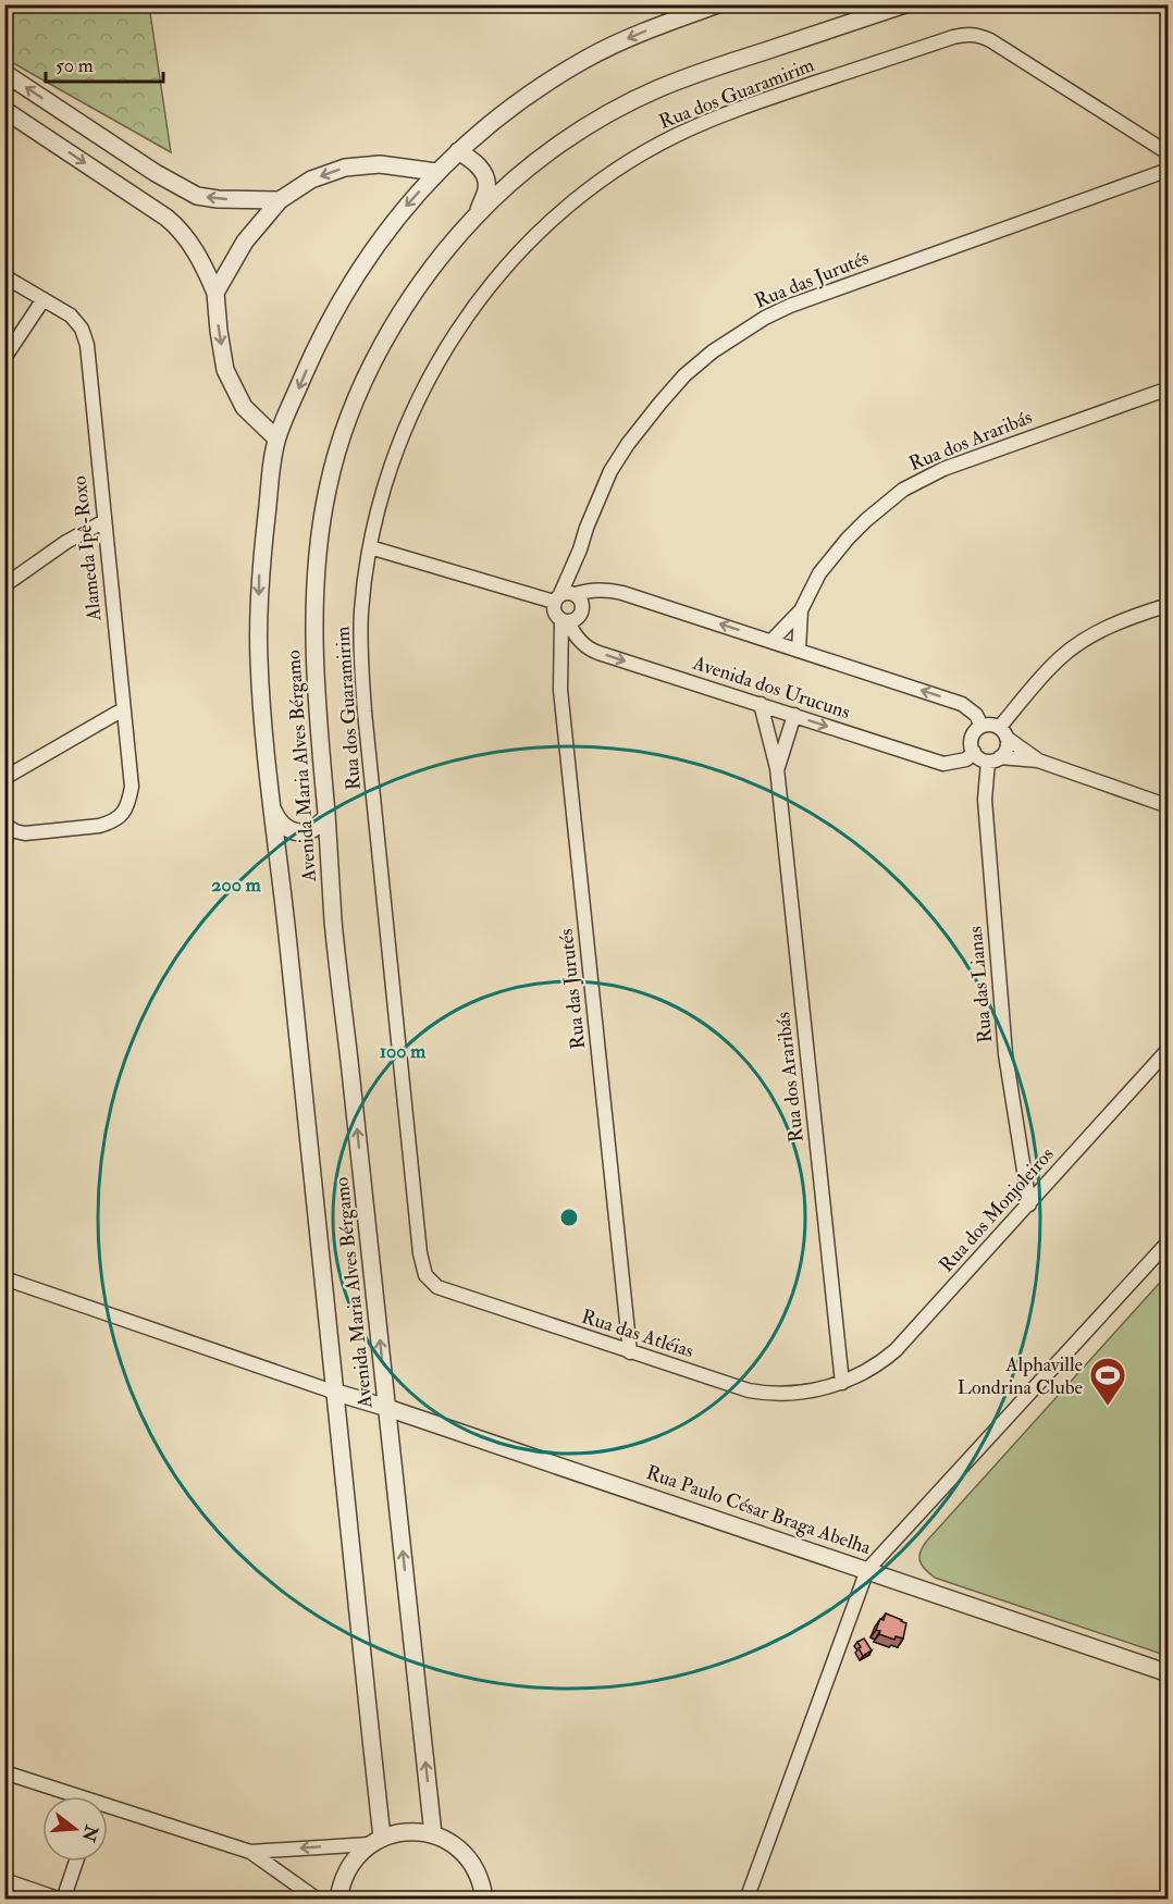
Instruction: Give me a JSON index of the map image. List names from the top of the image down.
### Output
{
  "streets": {
    "street": [
      "Rua dos Guaramirim",
      "Rua das Jurutés",
      "Rua dos Araribás",
      "Alameda Ipê-Roxo",
      "Avenida dos Urucuns",
      "Avenida Maria Alves Bérgamo",
      "Rua das Lianas",
      "Rua dos Monjoleiros",
      "Rua das Atléias",
      "Rua Paulo César Braga Abelha"
    ]
  },
  "crossings": [
    ["Rua dos Guaramirim", "Rua das Atléias"],
    ["Rua das Jurutés", "Avenida dos Urucuns"],
    ["Rua das Jurutés", "Rua das Atléias"],
    ["Rua dos Araribás", "Avenida dos Urucuns"],
    ["Rua dos Araribás", "Rua dos Monjoleiros"],
    ["Rua dos Araribás", "Rua das Atléias"],
    ["Avenida dos Urucuns", "Rua das Lianas"],
    ["Avenida Maria Alves Bérgamo", "Rua Paulo César Braga Abelha"],
    ["Rua das Lianas", "Rua dos Monjoleiros"],
    ["Rua dos Monjoleiros", "Rua das Atléias"]
  ],
  "places": {
    "sports": ["Alphaville Londrina Clube"]
  },
  "scale_bar": "50 m",
  "north": "right",
  "rings": ["200 m", "100 m"]
}
